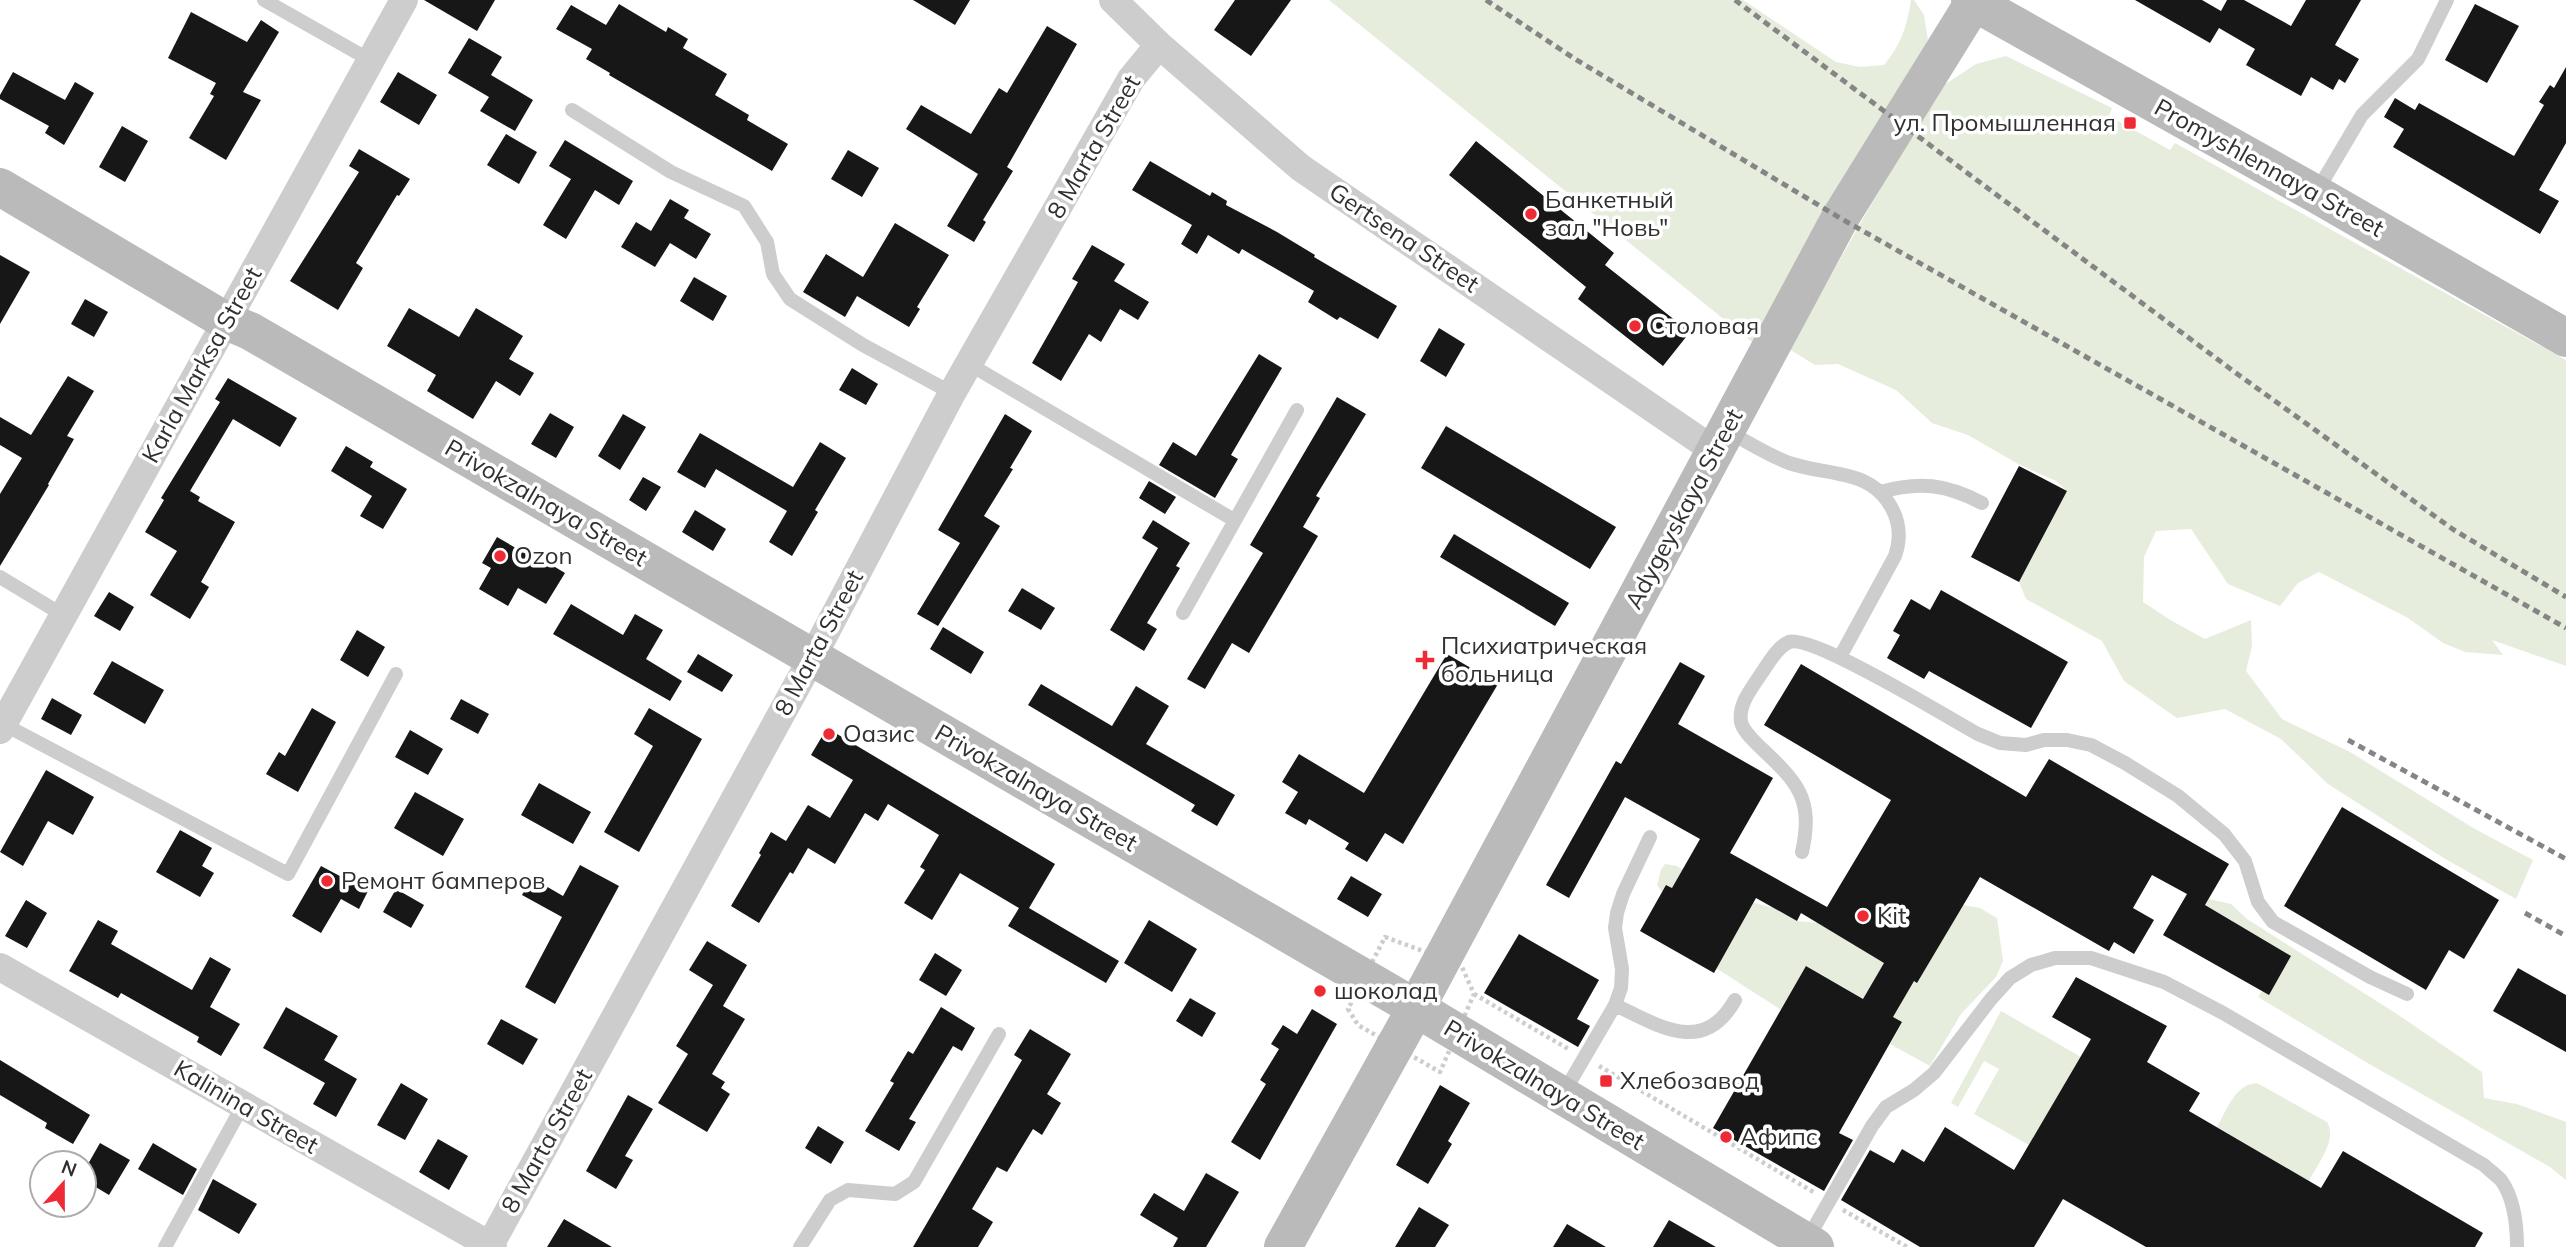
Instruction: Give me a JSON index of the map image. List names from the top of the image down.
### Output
{
  "streets": {
    "street": [
      "8 Marta Street",
      "Promyshlennaya Street",
      "Gertsena Street",
      "Karla Marksa Street",
      "Privokzalnaya Street",
      "Adygeyskaya Street",
      "Kalinina Street"
    ]
  },
  "crossings": [
    ["8 Marta Street", "Gertsena Street"],
    ["8 Marta Street", "Privokzalnaya Street"],
    ["8 Marta Street", "Kalinina Street"],
    ["Promyshlennaya Street", "Adygeyskaya Street"],
    ["Gertsena Street", "Adygeyskaya Street"],
    ["Karla Marksa Street", "Privokzalnaya Street"],
    ["Privokzalnaya Street", "Adygeyskaya Street"]
  ],
  "places": {
    "transit": ["ул. Промышленная", "Хлебозавод"],
    "other": [
      "Банкетный зал \"Новь\"",
      "Столовая",
      "Ozon",
      "Оазис",
      "Ремонт бамперов",
      "Kit",
      "шоколад",
      "Афипс"
    ],
    "health": ["Психиатрическая больница"]
  },
  "north": "top"
}
